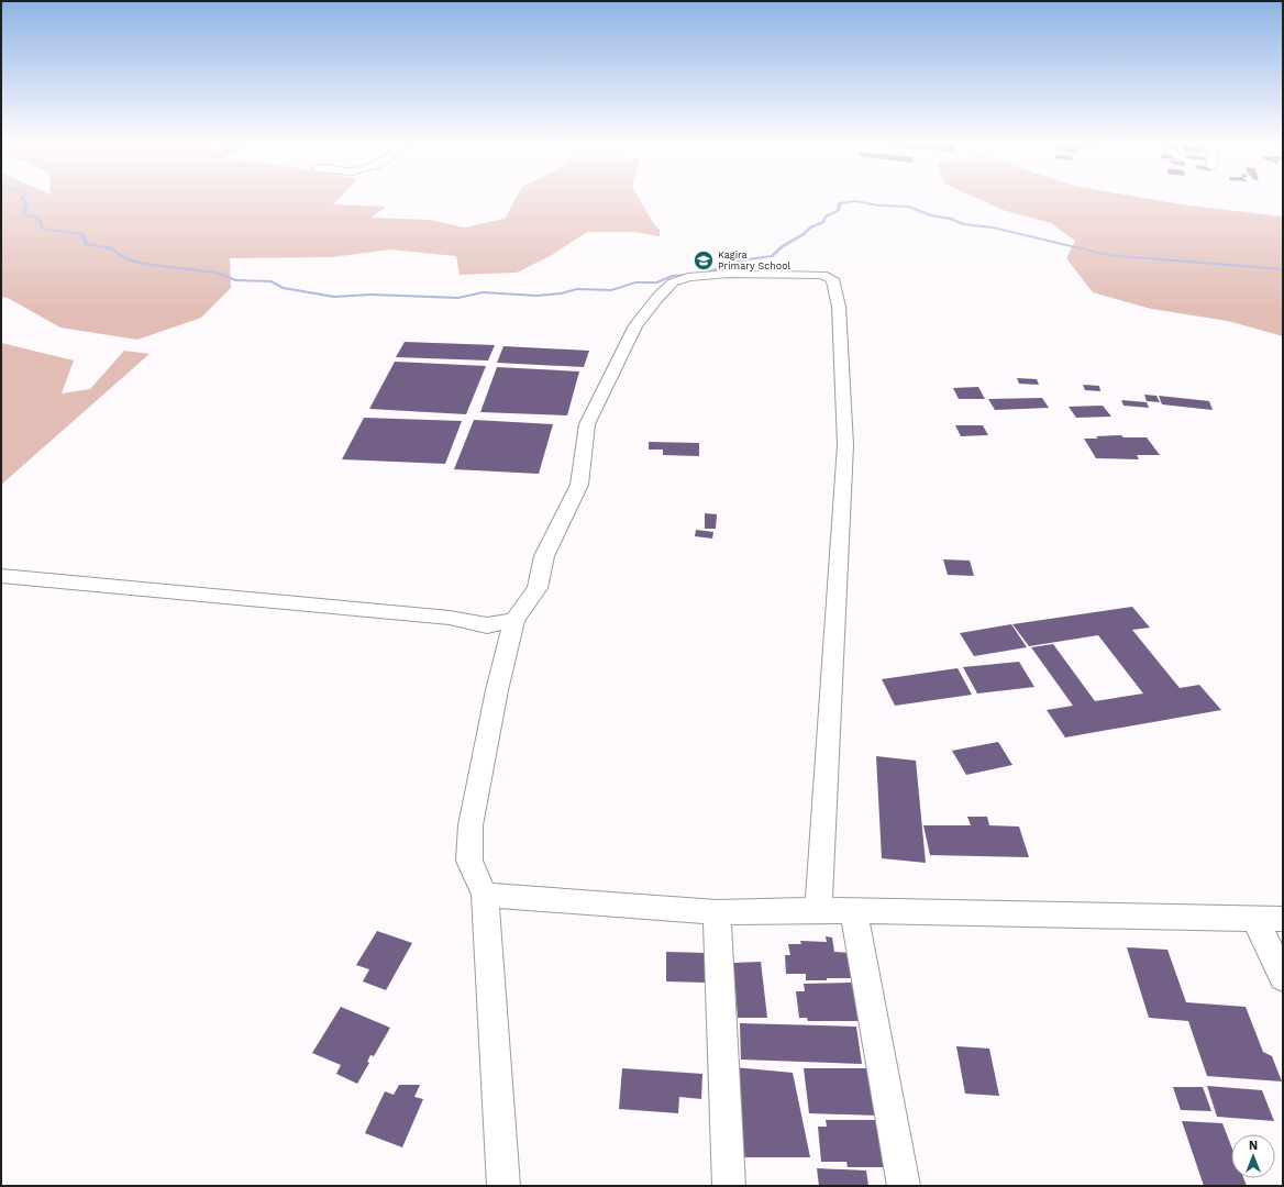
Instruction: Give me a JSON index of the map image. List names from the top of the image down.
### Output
{
  "places": {
    "school or university": ["Kagira Primary School"]
  },
  "north": "top"
}
